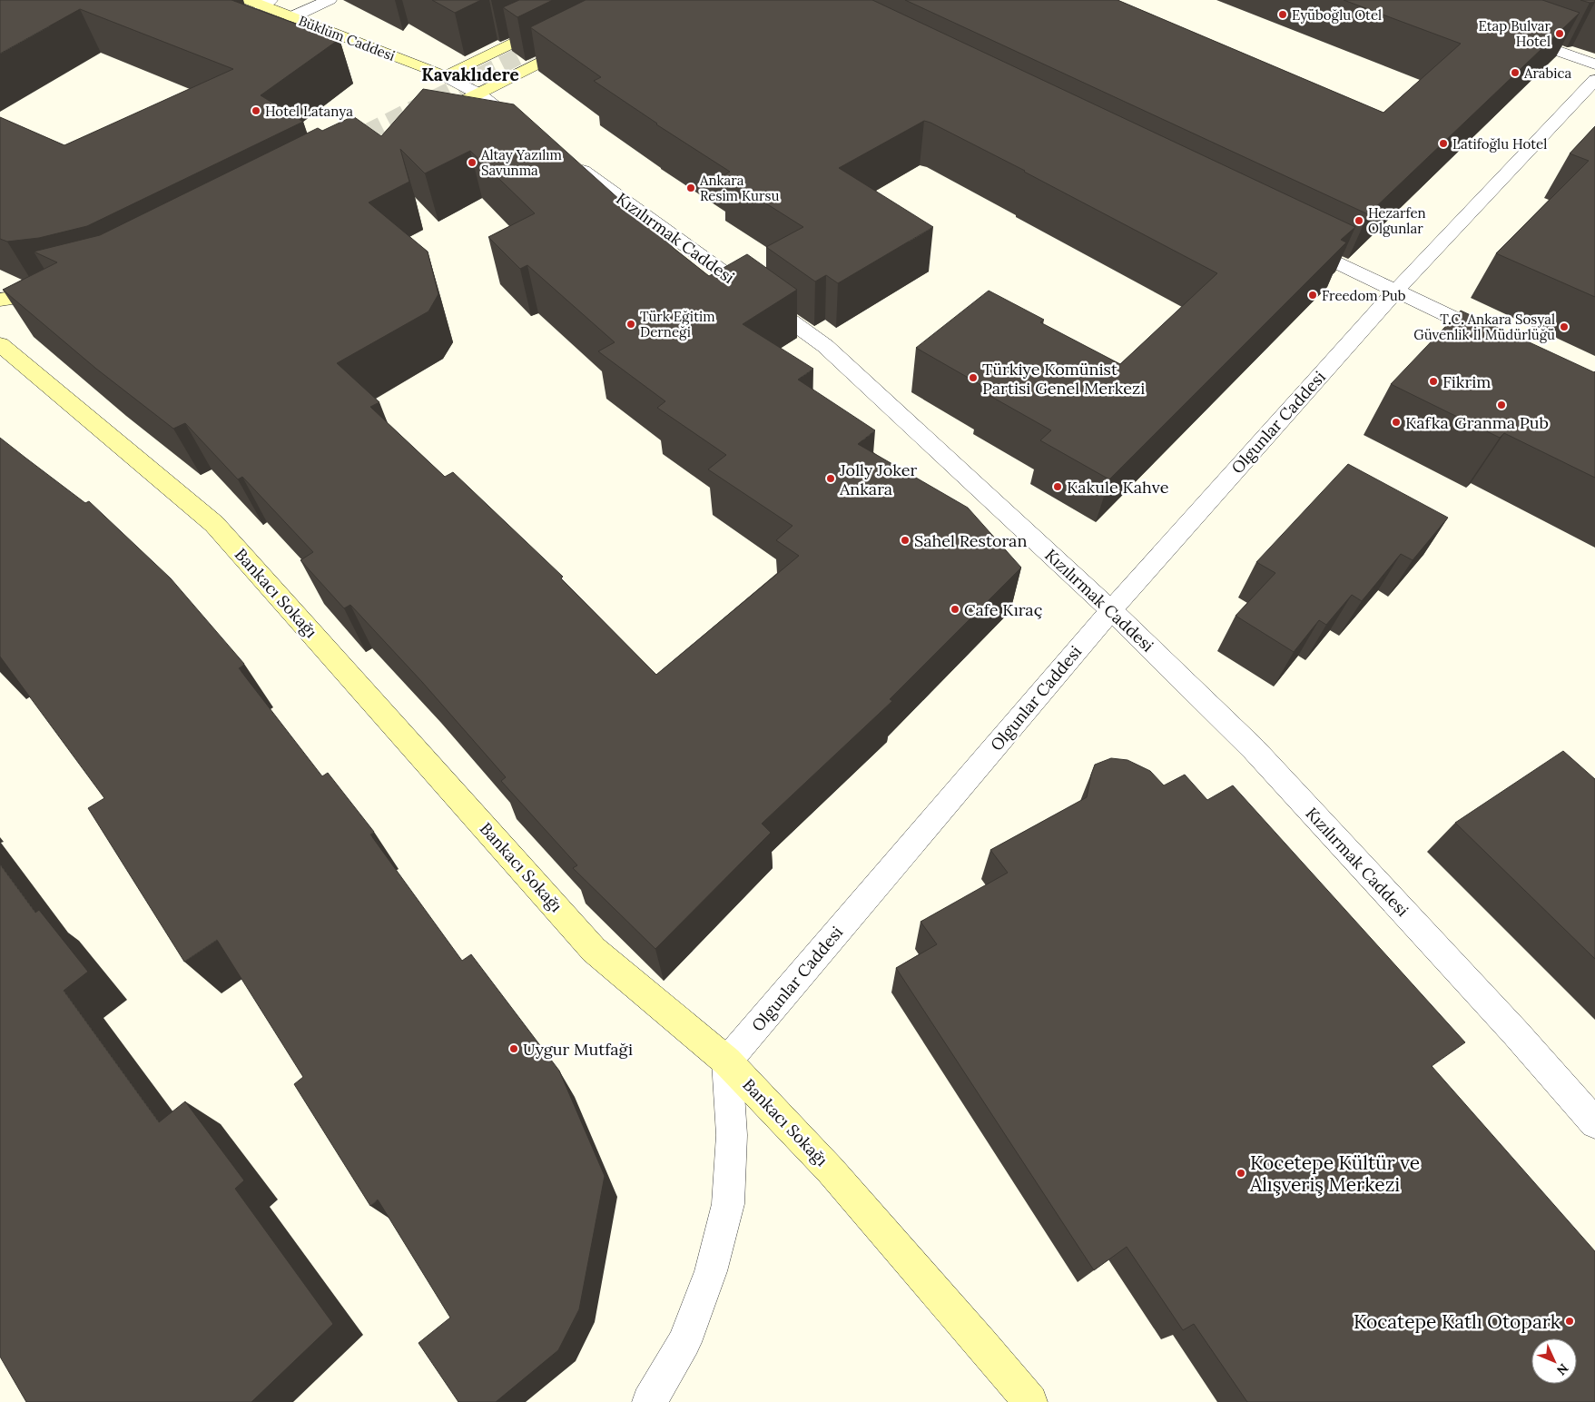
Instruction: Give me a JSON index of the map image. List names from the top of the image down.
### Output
{
  "streets": {
    "main road": ["Büklüm Caddesi", "Bankacı Sokağı"],
    "street": ["Kızılırmak Caddesi", "Olgunlar Caddesi"]
  },
  "crossings": [
    ["Kızılırmak Caddesi", "Olgunlar Caddesi"],
    ["Olgunlar Caddesi", "Bankacı Sokağı"]
  ],
  "districts": ["Kavaklıdere"],
  "places": [
    "Eyüboğlu Otel",
    "Etap Bulvar Hotel",
    "Arabica",
    "Hotel Latanya",
    "Latifoğlu Hotel",
    "Altay Yazılım Savunma",
    "Ankara Resim Kursu",
    "Hezarfen Olgunlar",
    "Freedom Pub",
    "Türk Eğitim Derneği",
    "T.C. Ankara Sosyal Güvenlik İl Müdürlüğü",
    "Türkiye Komünist Partisi Genel Merkezi",
    "Fikrim",
    "Granma Pub",
    "Kafka",
    "Jolly Joker Ankara",
    "Kakule Kahve",
    "Sahel Restoran",
    "Cafe Kıraç",
    "Uygur Mutfaği",
    "Kocetepe Kültür ve Alışveriş Merkezi",
    "Kocatepe Katlı Otopark"
  ],
  "north": "bottom right"
}
